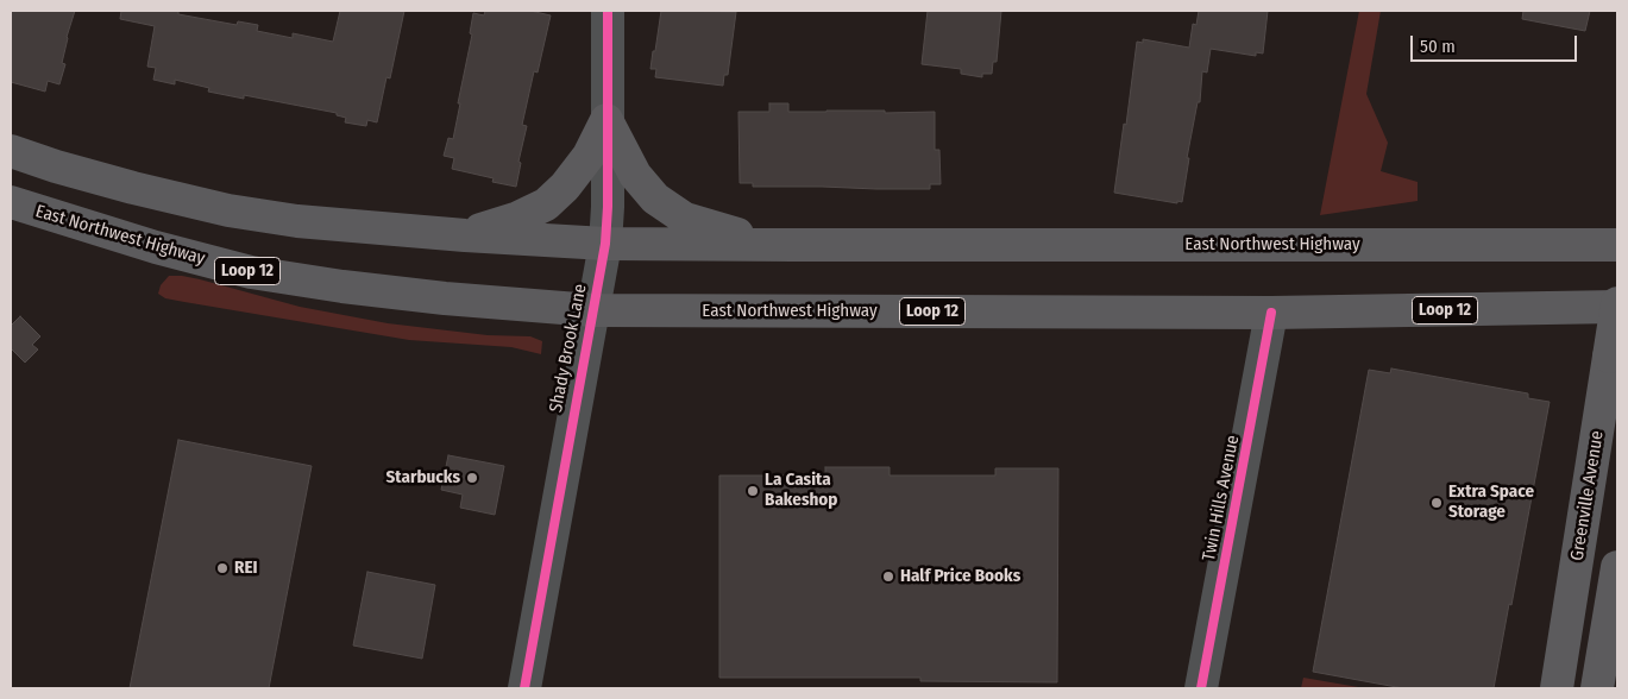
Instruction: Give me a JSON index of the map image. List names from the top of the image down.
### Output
{
  "streets": {
    "main road": ["East Northwest Highway", "Loop 12", "Greenville Avenue"],
    "street": ["Shady Brook Lane", "Twin Hills Avenue"]
  },
  "crossings": [
    ["East Northwest Highway", "Shady Brook Lane"],
    ["East Northwest Highway", "Greenville Avenue"],
    ["East Northwest Highway", "Twin Hills Avenue"]
  ],
  "places": [
    "Starbucks",
    "La Casita Bakeshop",
    "Extra Space Storage",
    "REI",
    "Half Price Books"
  ],
  "scale_bar": "50 m"
}
